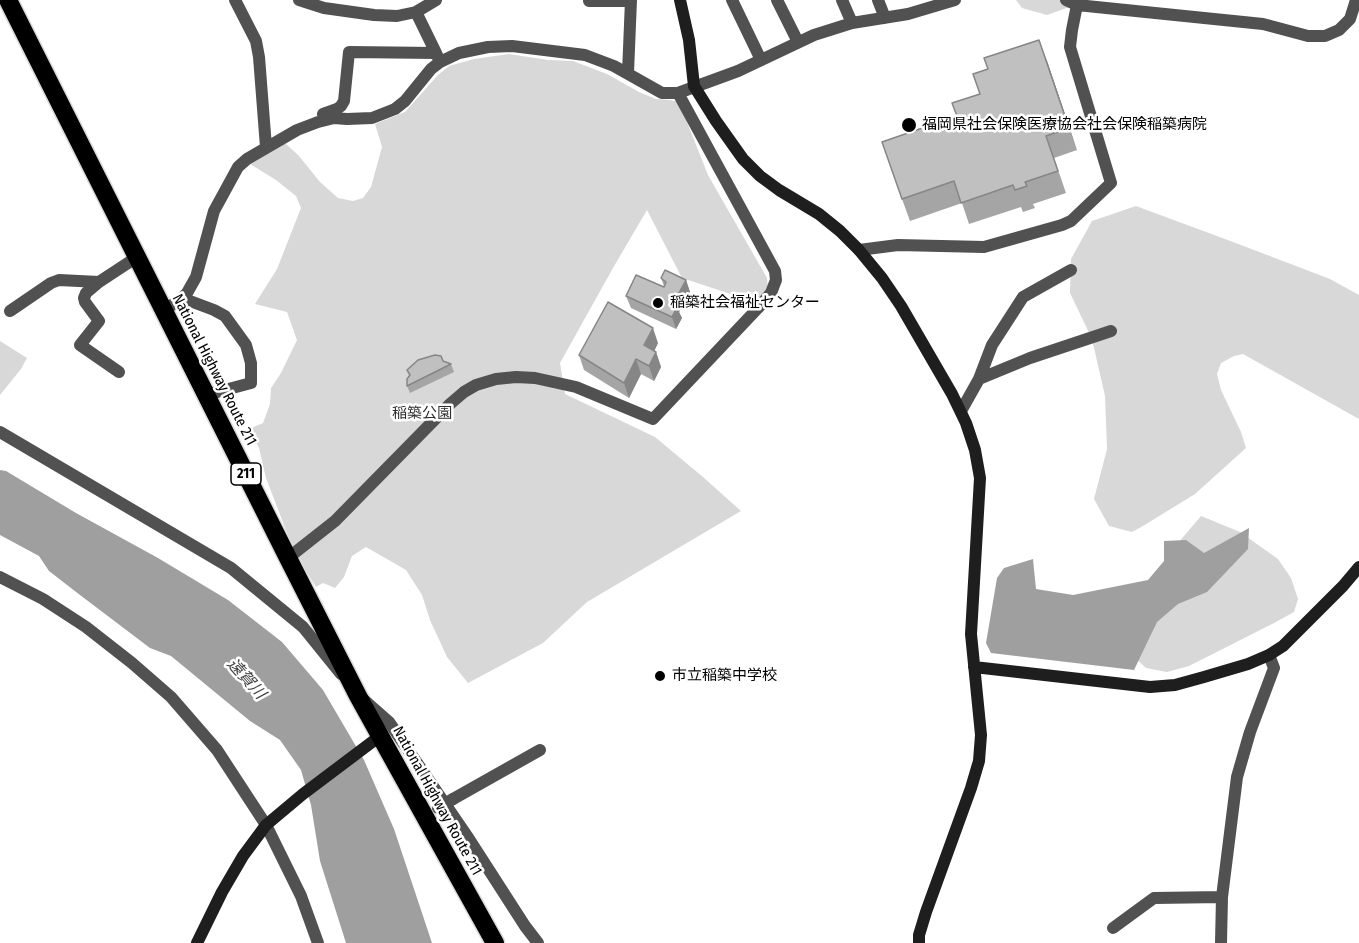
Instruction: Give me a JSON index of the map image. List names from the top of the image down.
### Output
{
  "streets": {
    "highway": ["National Highway Route 211", "211"]
  },
  "water": ["遠賀川"],
  "parks": ["稲築公園"],
  "places": ["福岡県社会保険医療協会社会保険稲築病院", "稲築社会福祉センター", "市立稲築中学校"]
}
